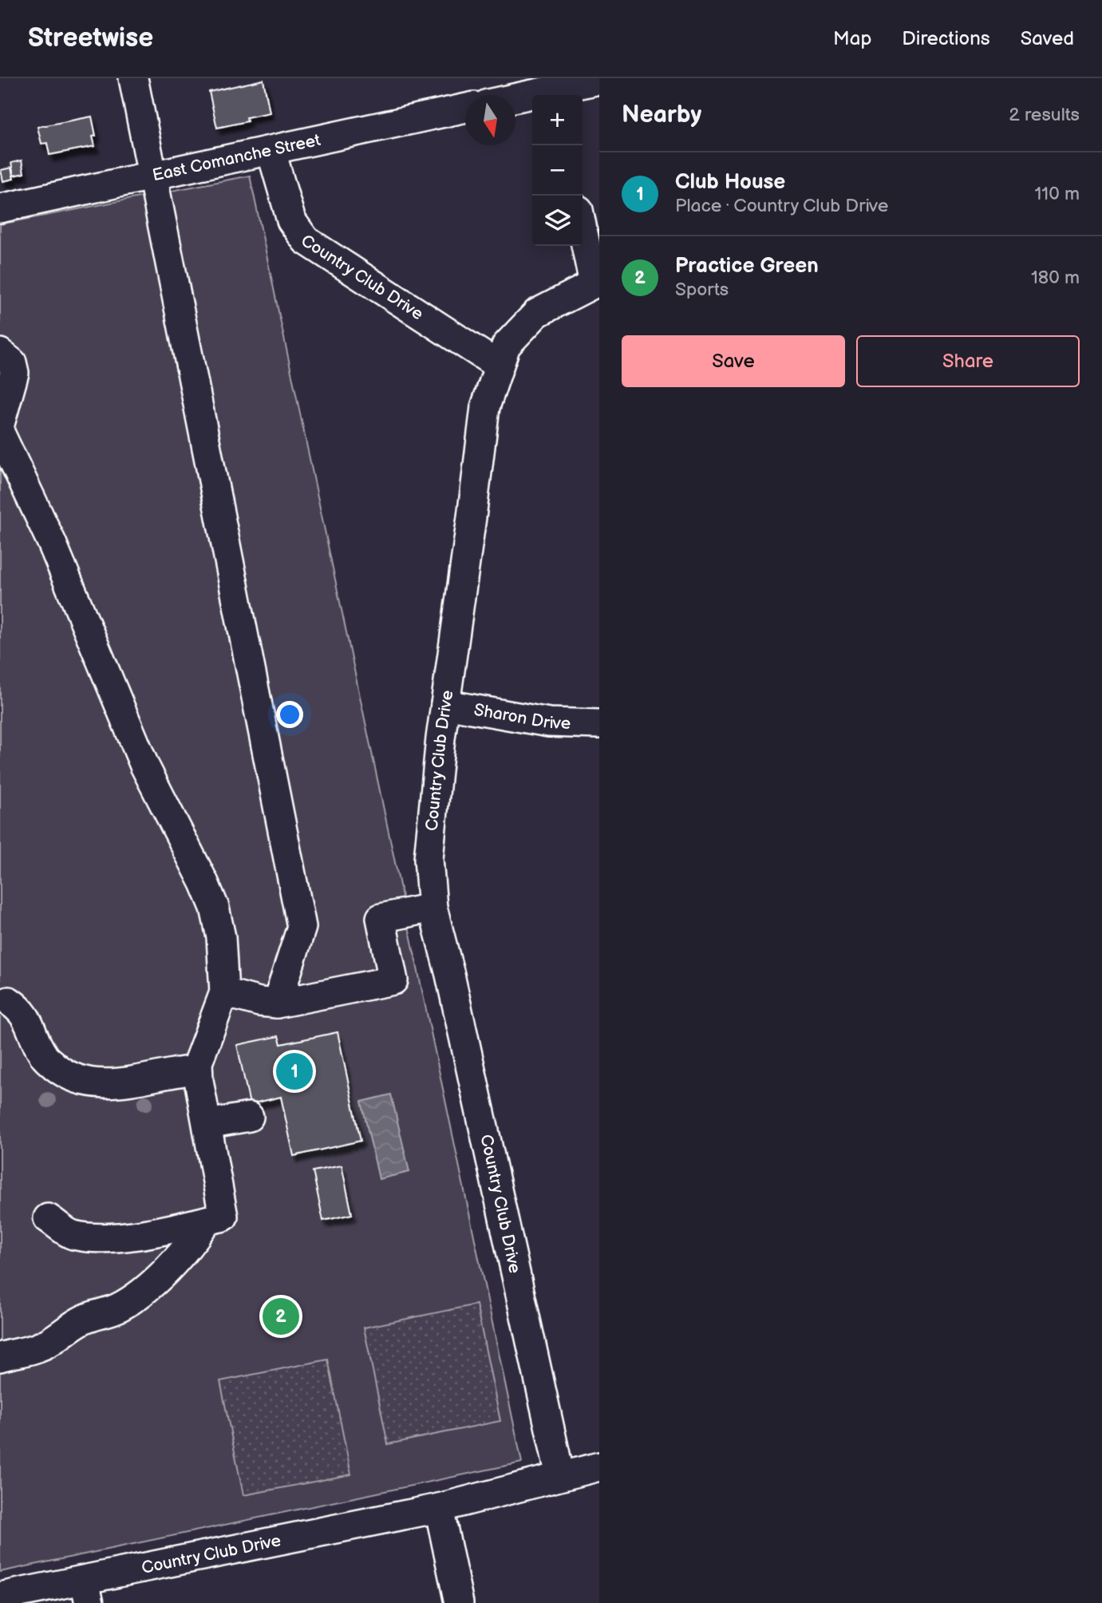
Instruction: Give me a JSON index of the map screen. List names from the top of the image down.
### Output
{
  "streets": {
    "street": ["East Comanche Street", "Country Club Drive", "Sharon Drive"]
  },
  "crossings": [
    ["East Comanche Street", "Country Club Drive"],
    ["Country Club Drive", "Sharon Drive"]
  ],
  "north": "bottom",
  "page": {
    "header": "Streetwise",
    "nav": ["Map", "Directions", "Saved"],
    "heading": ["Nearby", "2 results"],
    "map_buttons": ["+", "−"],
    "list": [
      {
        "mark": "1",
        "name": "Club House",
        "note": "Place · Country Club Drive",
        "value": "110 m"
      },
      {
        "mark": "2",
        "name": "Practice Green",
        "note": "Sports",
        "value": "180 m"
      }
    ],
    "buttons": ["Save", "Share"],
    "pins": ["1", "2"]
  }
}
